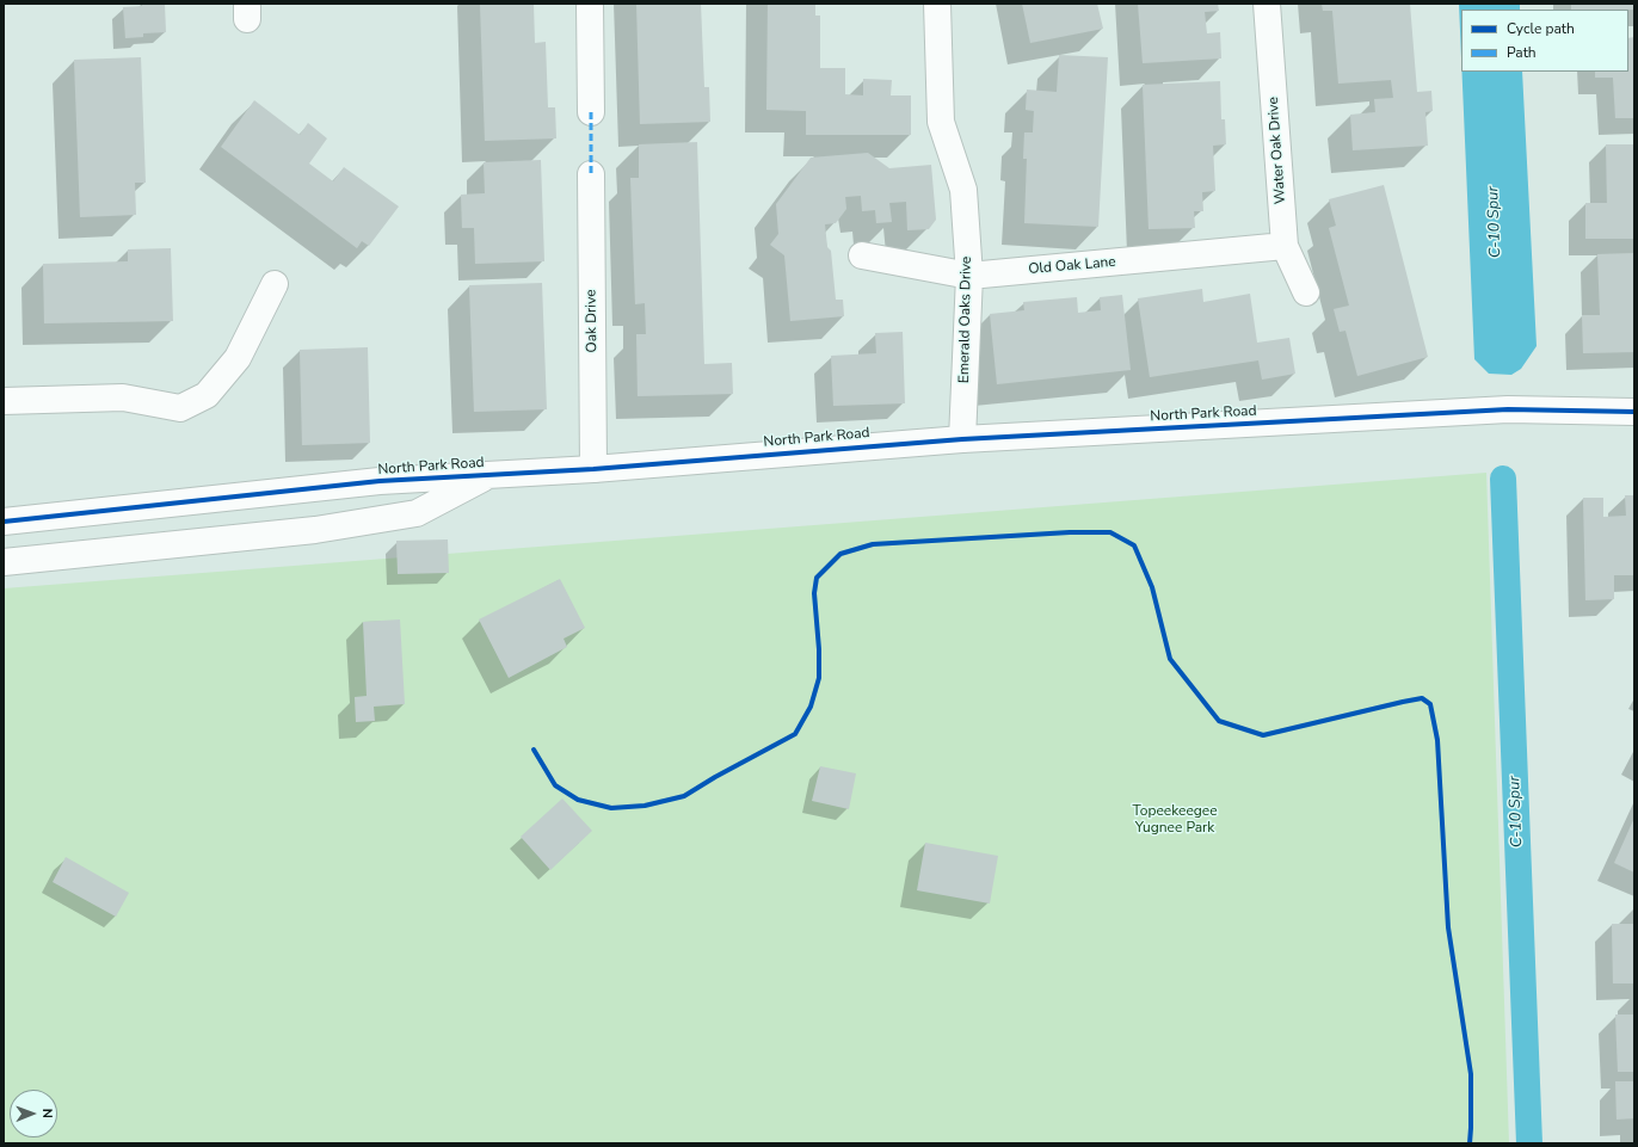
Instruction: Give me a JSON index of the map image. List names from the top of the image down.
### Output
{
  "streets": {
    "street": [
      "Water Oak Drive",
      "Old Oak Lane",
      "Emerald Oaks Drive",
      "Oak Drive",
      "North Park Road"
    ]
  },
  "crossings": [
    ["Water Oak Drive", "Old Oak Lane"],
    ["Old Oak Lane", "Emerald Oaks Drive"],
    ["Emerald Oaks Drive", "North Park Road"],
    ["Oak Drive", "North Park Road"]
  ],
  "water": ["C-10 Spur"],
  "parks": ["Topeekeegee Yugnee Park"],
  "legend": ["Cycle path", "Path"],
  "north": "right"
}
